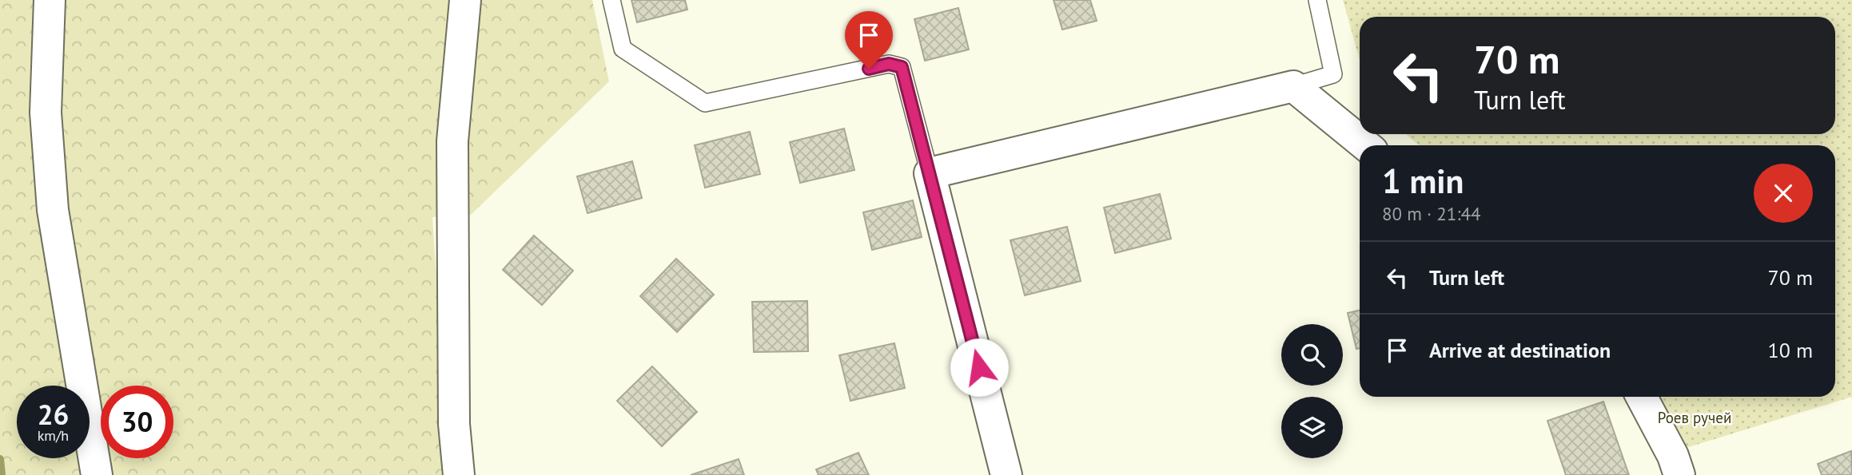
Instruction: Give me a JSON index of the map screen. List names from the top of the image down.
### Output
{
  "parks": ["Роев ручей"],
  "page": {
    "turn": ["70 m", "Turn left"],
    "heading": ["1 min", "80 m · 21:44"],
    "list": [
      {
        "name": "Turn left",
        "value": "70 m"
      },
      {
        "name": "Arrive at destination",
        "value": "10 m"
      }
    ],
    "speed": "26 km/h",
    "limit": "30"
  }
}
